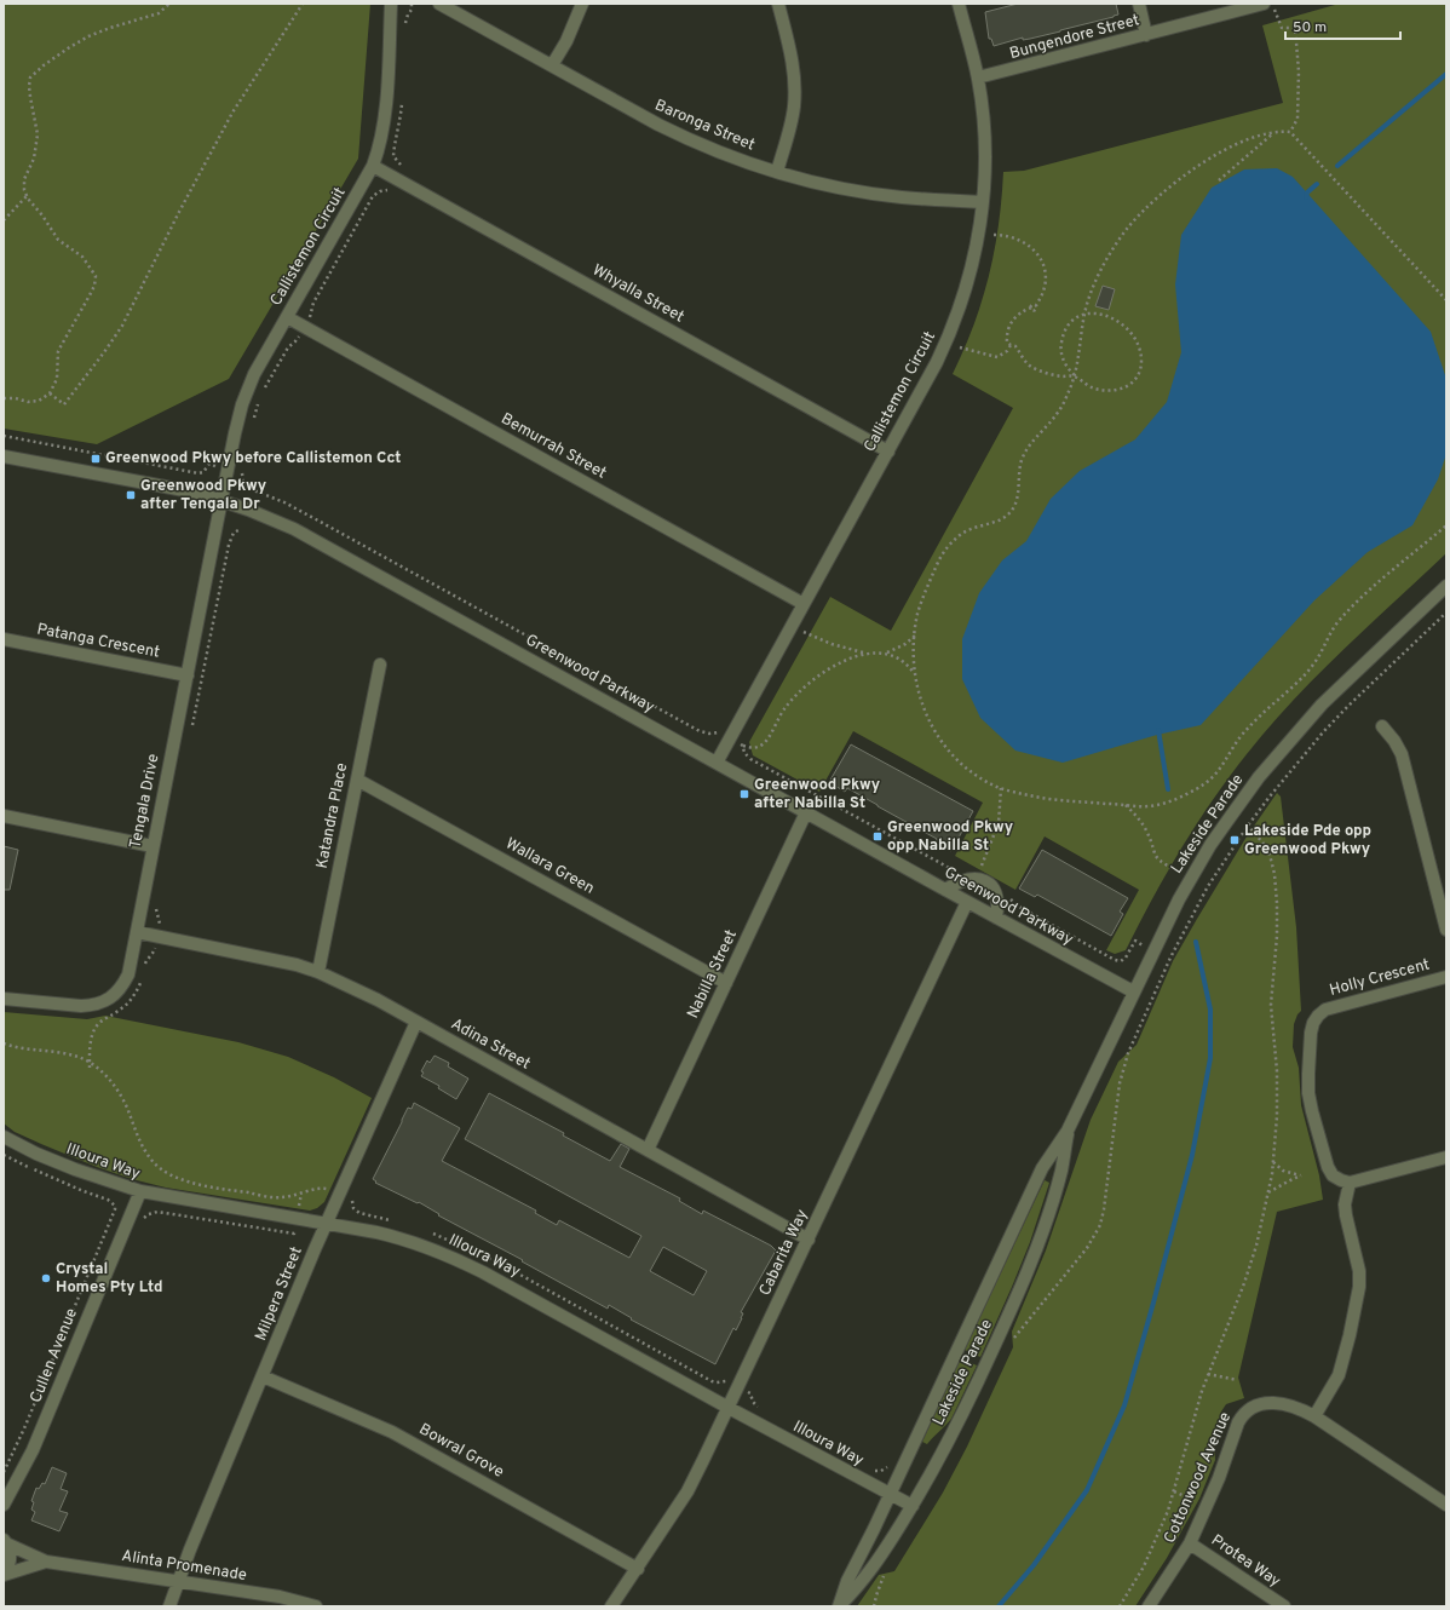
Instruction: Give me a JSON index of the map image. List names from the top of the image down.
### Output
{
  "streets": {
    "street": [
      "Bungendore Street",
      "Baronga Street",
      "Callistemon Circuit",
      "Whyalla Street",
      "Bemurrah Street",
      "Patanga Crescent",
      "Greenwood Parkway",
      "Tengala Drive",
      "Katandra Place",
      "Lakeside Parade",
      "Wallara Green",
      "Nabilla Street",
      "Holly Crescent",
      "Adina Street",
      "Illoura Way",
      "Cabarita Way",
      "Milpera Street",
      "Cullen Avenue",
      "Bowral Grove",
      "Cottonwood Avenue",
      "Protea Way",
      "Alinta Promenade"
    ]
  },
  "crossings": [
    ["Bungendore Street", "Callistemon Circuit"],
    ["Baronga Street", "Callistemon Circuit"],
    ["Callistemon Circuit", "Whyalla Street"],
    ["Callistemon Circuit", "Bemurrah Street"],
    ["Callistemon Circuit", "Greenwood Parkway"],
    ["Callistemon Circuit", "Tengala Drive"],
    ["Patanga Crescent", "Tengala Drive"],
    ["Greenwood Parkway", "Tengala Drive"],
    ["Greenwood Parkway", "Lakeside Parade"],
    ["Greenwood Parkway", "Nabilla Street"],
    ["Greenwood Parkway", "Cabarita Way"],
    ["Tengala Drive", "Adina Street"],
    ["Katandra Place", "Wallara Green"],
    ["Katandra Place", "Adina Street"],
    ["Lakeside Parade", "Illoura Way"],
    ["Wallara Green", "Nabilla Street"],
    ["Nabilla Street", "Adina Street"],
    ["Adina Street", "Cabarita Way"],
    ["Adina Street", "Milpera Street"],
    ["Illoura Way", "Cabarita Way"],
    ["Illoura Way", "Milpera Street"],
    ["Illoura Way", "Cullen Avenue"],
    ["Cabarita Way", "Bowral Grove"],
    ["Milpera Street", "Bowral Grove"],
    ["Milpera Street", "Alinta Promenade"],
    ["Cottonwood Avenue", "Protea Way"]
  ],
  "places": {
    "transit": [
      "Greenwood Pkwy before Callistemon Cct",
      "Greenwood Pkwy after Tengala Dr",
      "Greenwood Pkwy after Nabilla St",
      "Greenwood Pkwy opp Nabilla St",
      "Lakeside Pde opp Greenwood Pkwy"
    ],
    "other": ["Crystal Homes Pty Ltd"]
  },
  "scale_bar": "50 m"
}
